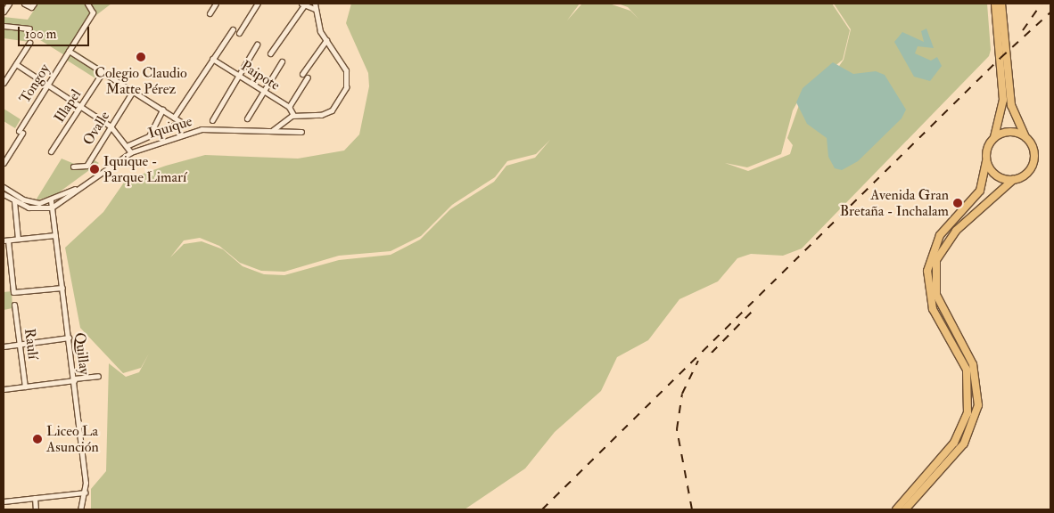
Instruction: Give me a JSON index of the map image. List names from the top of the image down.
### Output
{
  "streets": {
    "street": [
      "Paipote",
      "Tongoy",
      "Illapel",
      "Iquique",
      "Ovalle",
      "Raulí",
      "Quillay"
    ]
  },
  "places": [
    "Colegio Claudio Matte Pérez",
    "Iquique - Parque Limarí",
    "Avenida Gran Bretaña - Inchalam",
    "Liceo La Asunción"
  ],
  "scale_bar": "100 m"
}
